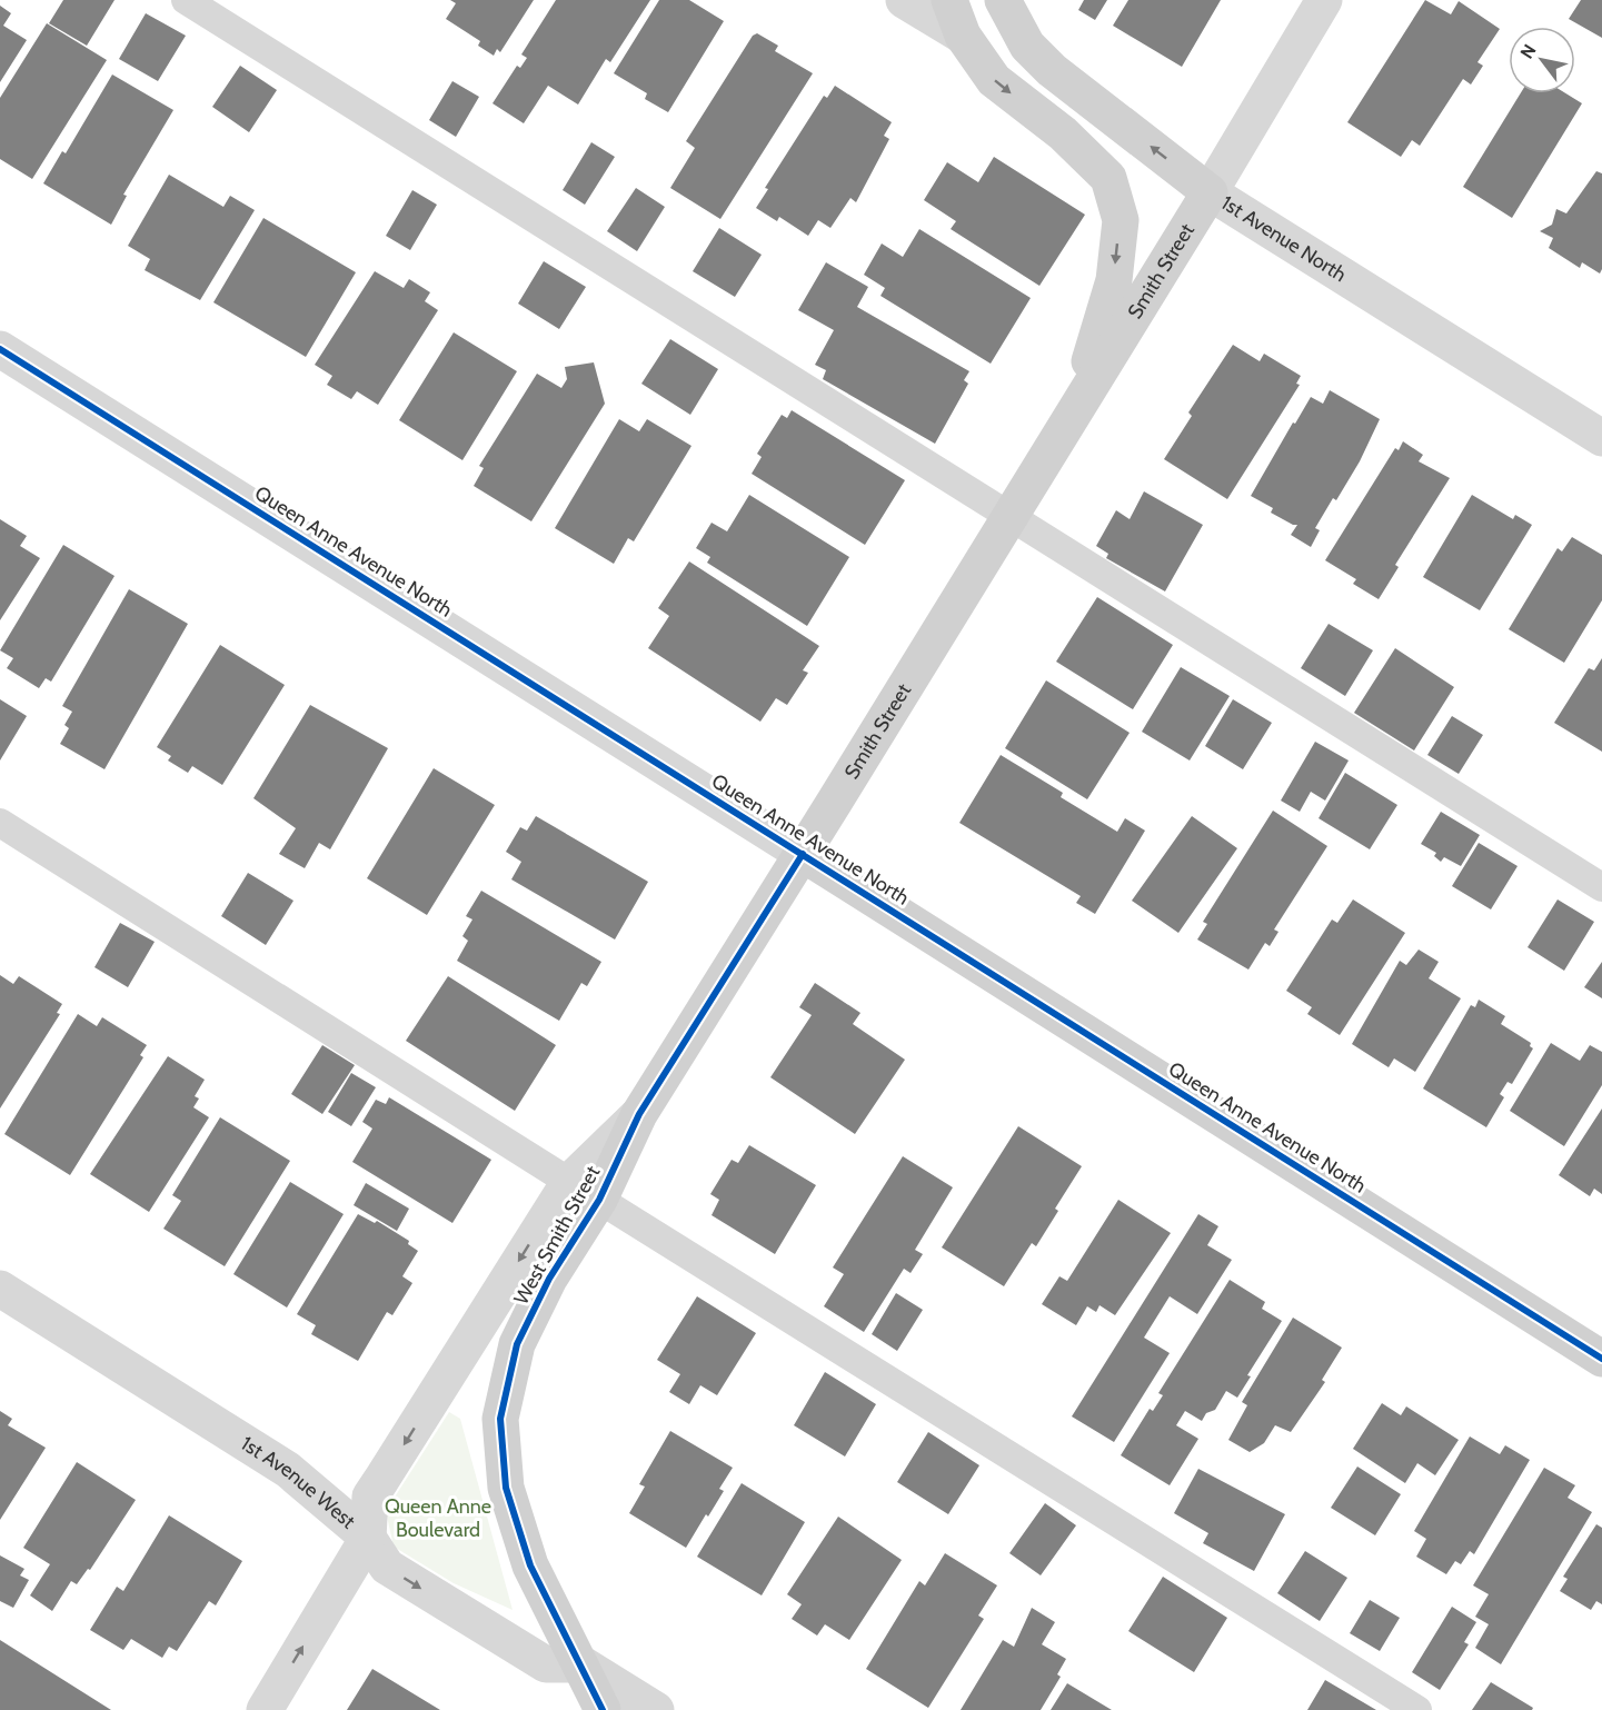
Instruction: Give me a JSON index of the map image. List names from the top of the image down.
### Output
{
  "streets": {
    "main road": [
      "1st Avenue North",
      "Smith Street",
      "Queen Anne Avenue North",
      "West Smith Street"
    ],
    "street": ["1st Avenue West"]
  },
  "crossings": [
    ["1st Avenue North", "Smith Street"],
    ["Smith Street", "Queen Anne Avenue North"],
    ["Smith Street", "West Smith Street"],
    ["Queen Anne Avenue North", "West Smith Street"],
    ["West Smith Street", "1st Avenue West"]
  ],
  "one_way": ["1st Avenue North", "1st Avenue West"],
  "parks": ["Queen Anne Boulevard"],
  "north": "top left"
}
